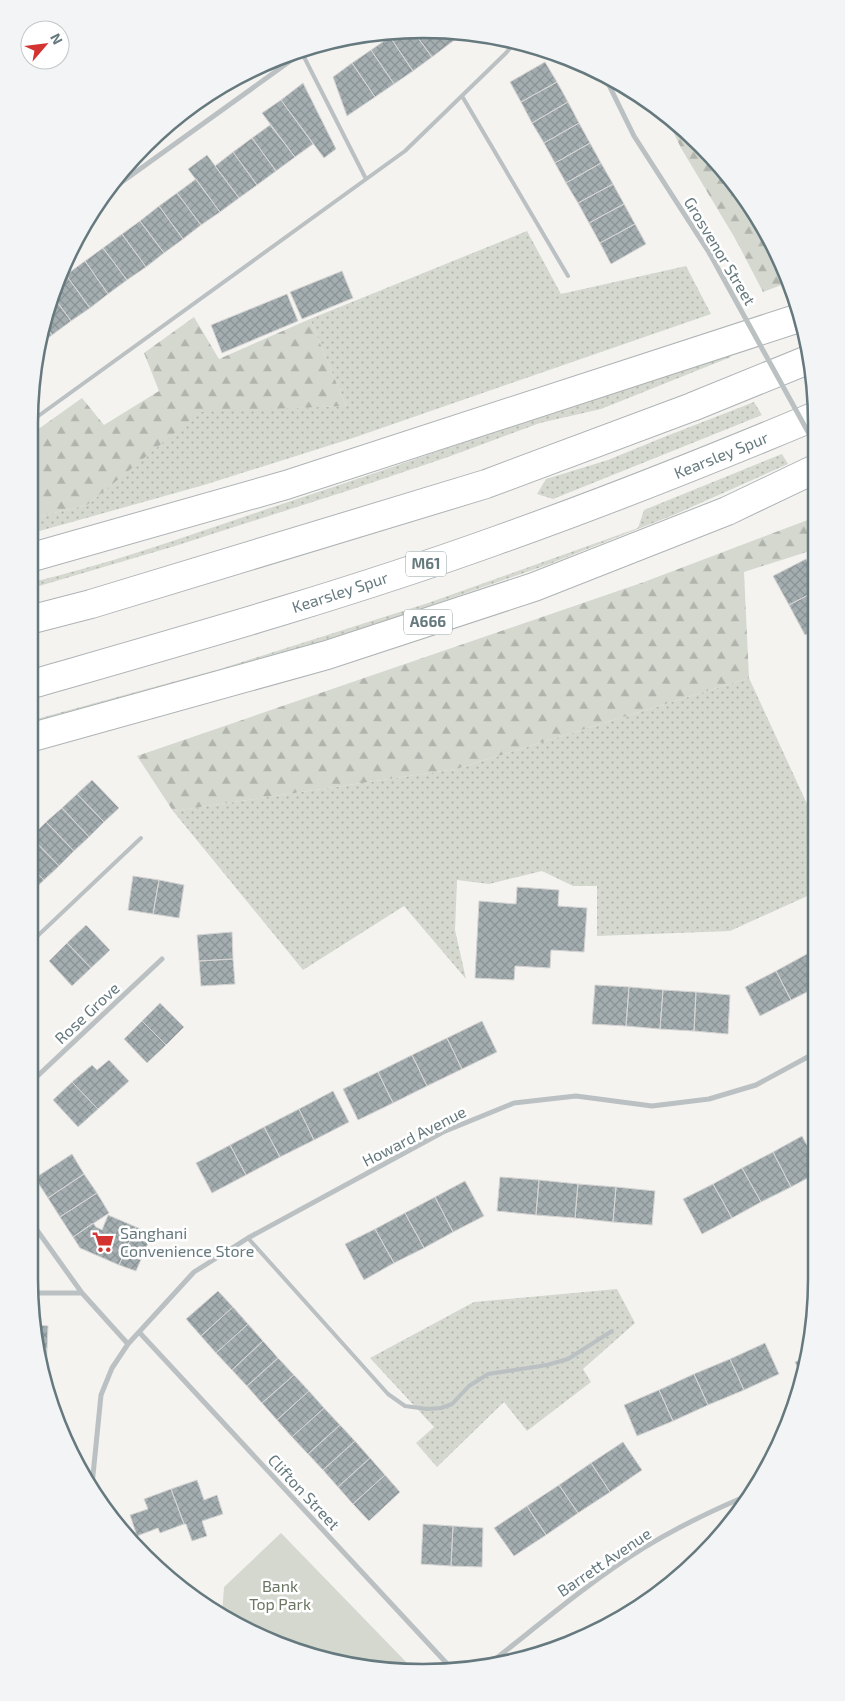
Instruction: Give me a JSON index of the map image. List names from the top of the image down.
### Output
{
  "streets": {
    "highway": ["Kearsley Spur", "M61", "A666"],
    "street": [
      "Grosvenor Street",
      "Rose Grove",
      "Howard Avenue",
      "Clifton Street",
      "Barrett Avenue"
    ]
  },
  "crossings": [
    ["Howard Avenue", "Clifton Street"]
  ],
  "parks": ["Bank Top Park"],
  "places": {
    "supermarket": ["Sanghani Convenience Store"]
  },
  "north": "top right"
}
